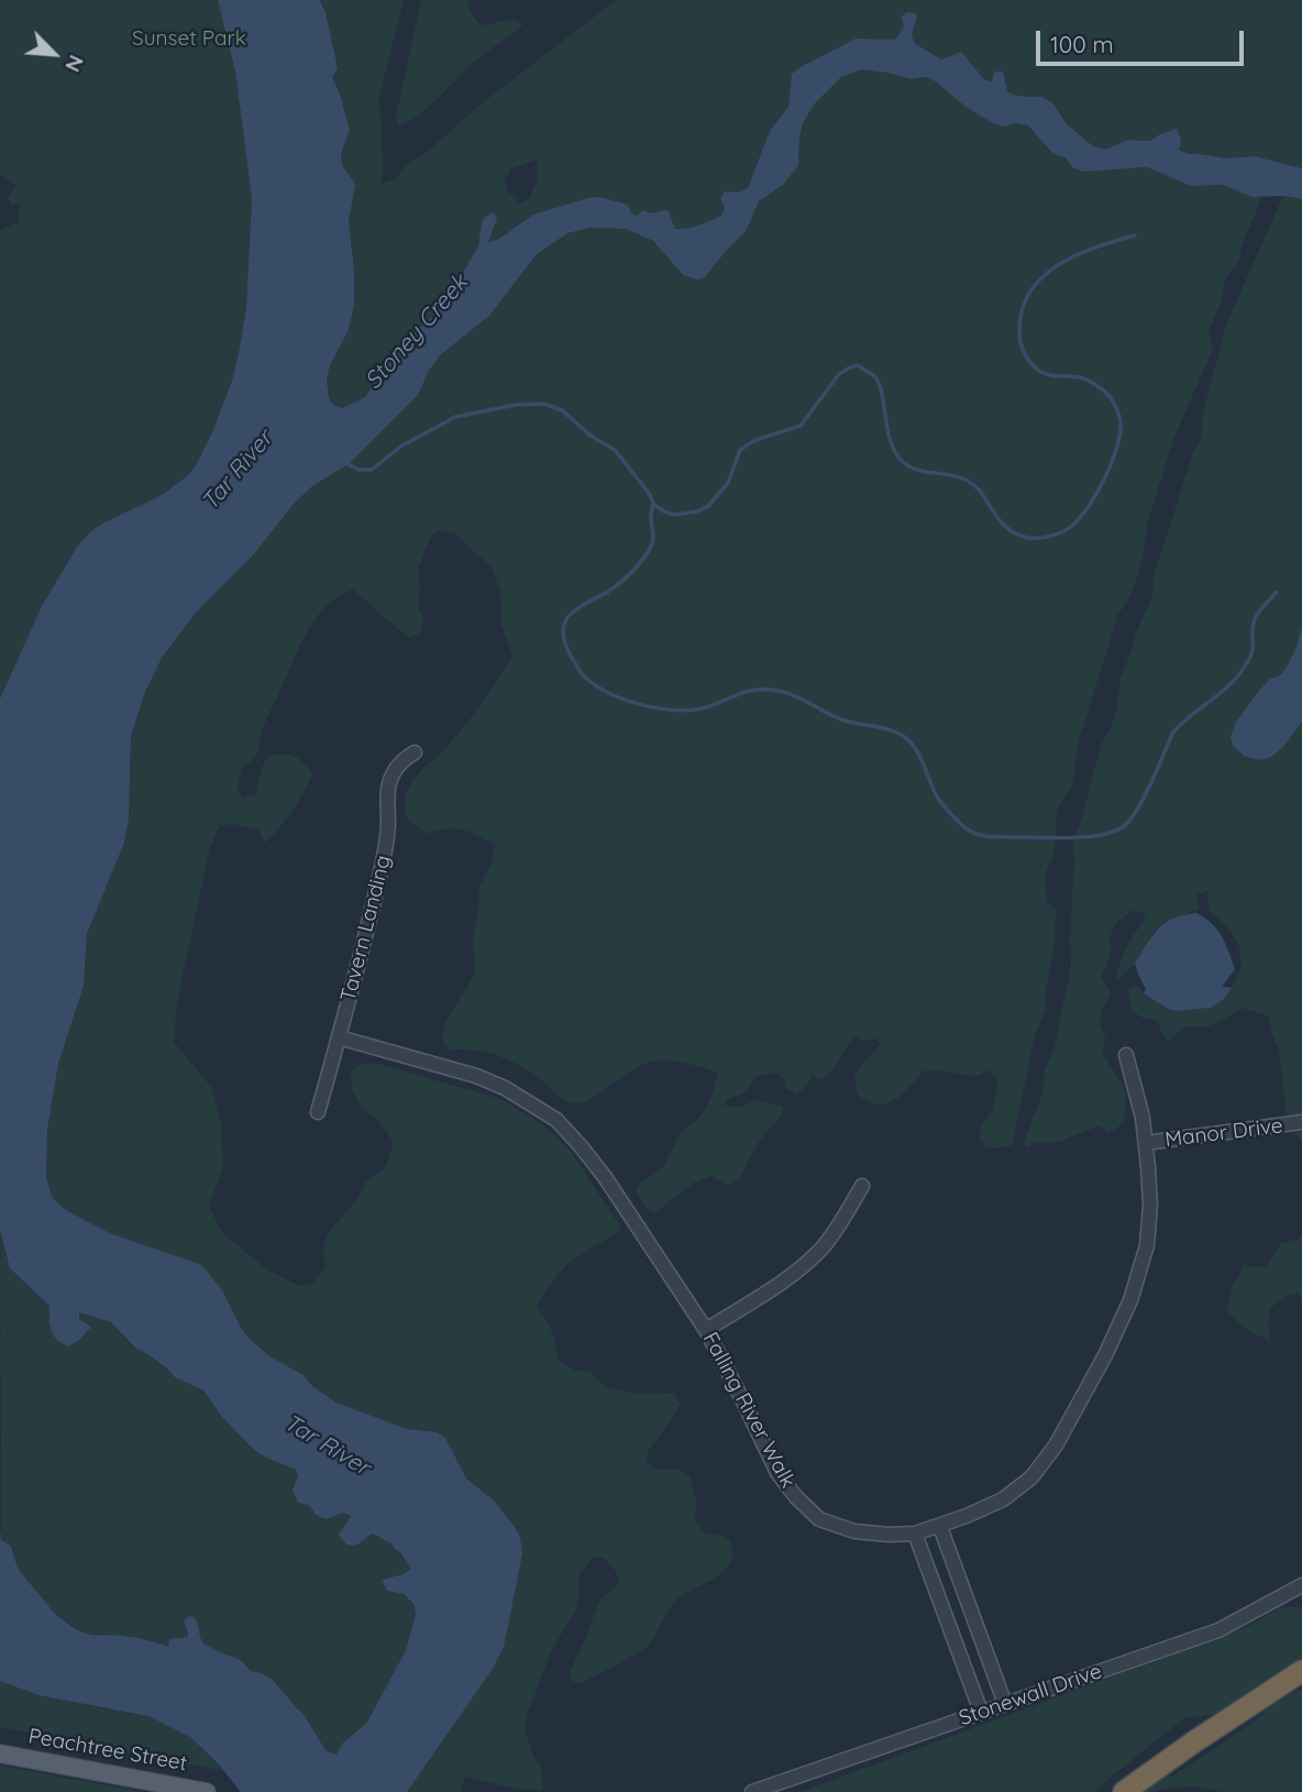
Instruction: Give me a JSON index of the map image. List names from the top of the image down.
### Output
{
  "streets": {
    "main road": ["Peachtree Street"],
    "street": [
      "Tavern Landing",
      "Manor Drive",
      "Falling River Walk",
      "Stonewall Drive"
    ]
  },
  "crossings": [
    ["Tavern Landing", "Falling River Walk"],
    ["Manor Drive", "Falling River Walk"]
  ],
  "water": ["Stoney Creek", "Tar River"],
  "parks": ["Sunset Park"],
  "scale_bar": "100 m",
  "north": "bottom right"
}
